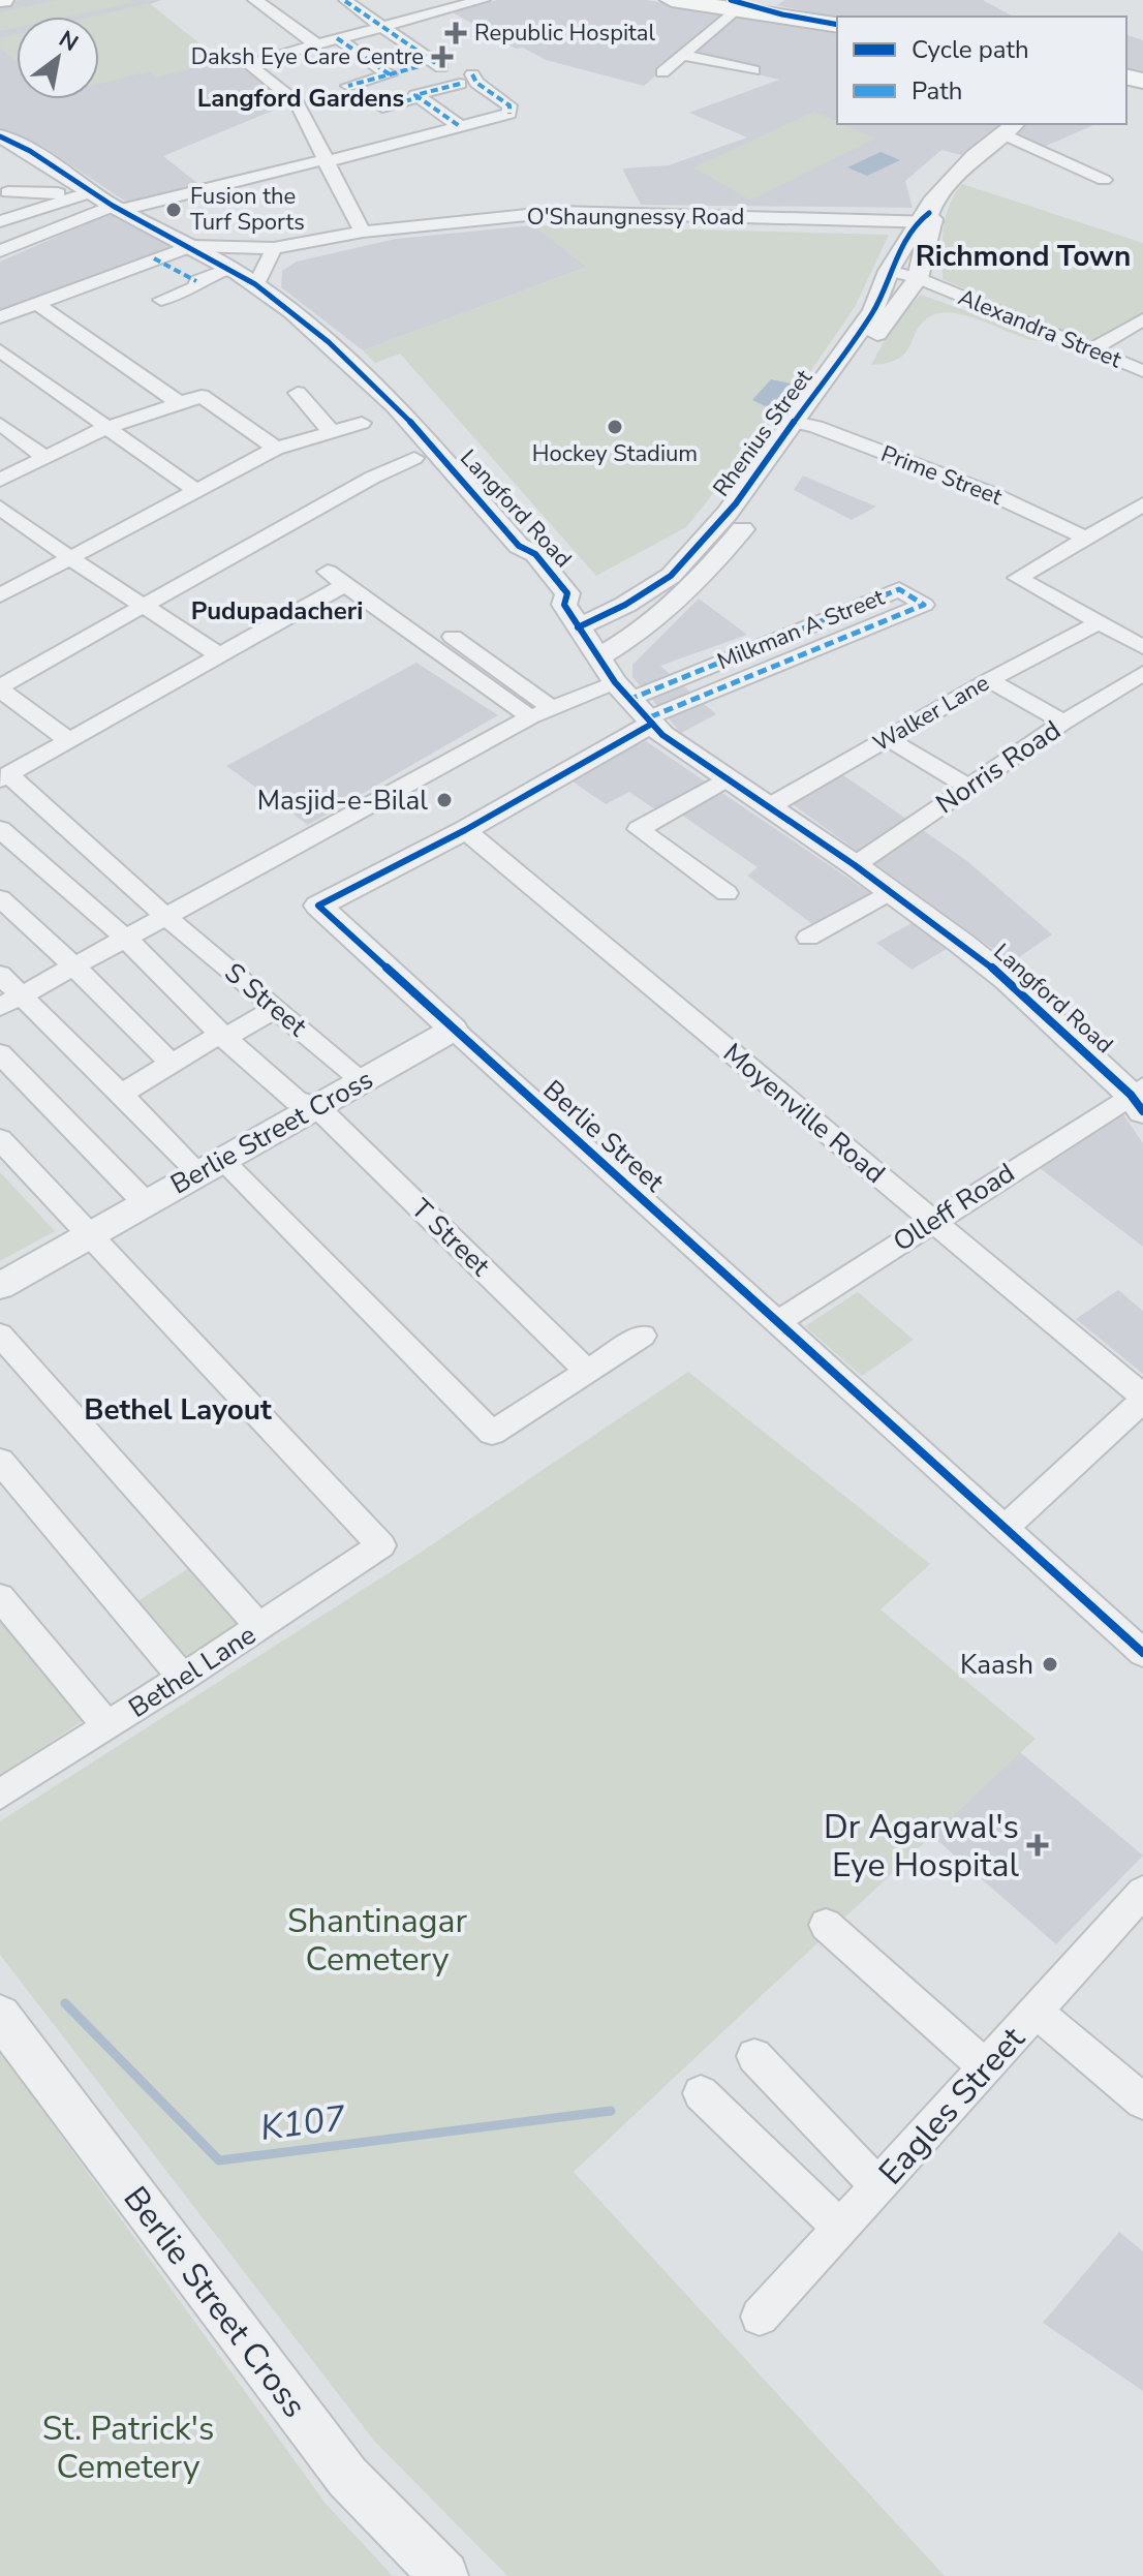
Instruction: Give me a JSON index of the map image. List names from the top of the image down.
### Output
{
  "streets": {
    "street": [
      "O'Shaungnessy Road",
      "Alexandra Street",
      "Rhenius Street",
      "Prime Street",
      "Langford Road",
      "Milkman A Street",
      "Walker Lane",
      "Norris Road",
      "S Street",
      "Moyenville Road",
      "Berlie Street Cross",
      "Berlie Street",
      "Olleff Road",
      "T Street",
      "Bethel Lane",
      "Eagles Street"
    ]
  },
  "crossings": [
    ["O'Shaungnessy Road", "Rhenius Street"],
    ["O'Shaungnessy Road", "Langford Road"],
    ["Alexandra Street", "Rhenius Street"],
    ["Rhenius Street", "Prime Street"],
    ["Rhenius Street", "Langford Road"],
    ["Langford Road", "Milkman A Street"],
    ["Langford Road", "Walker Lane"],
    ["Langford Road", "Norris Road"],
    ["Langford Road", "Berlie Street"],
    ["Langford Road", "Olleff Road"],
    ["Milkman A Street", "Berlie Street"],
    ["S Street", "Berlie Street Cross"],
    ["Moyenville Road", "Berlie Street"],
    ["Moyenville Road", "Olleff Road"],
    ["Berlie Street Cross", "Berlie Street"],
    ["Berlie Street Cross", "T Street"],
    ["Berlie Street Cross", "Bethel Lane"],
    ["Berlie Street", "Olleff Road"]
  ],
  "districts": [
    "Langford Gardens",
    "Richmond Town",
    "Pudupadacheri",
    "Bethel Layout"
  ],
  "water": ["K107"],
  "parks": ["Shantinagar Cemetery", "St. Patrick's Cemetery"],
  "places": {
    "health": ["Republic Hospital", "Daksh Eye Care Centre", "Dr Agarwal's Eye Hospital"],
    "other": [
      "Fusion the Turf Sports",
      "Hockey Stadium",
      "Masjid-e-Bilal",
      "Kaash"
    ]
  },
  "legend": ["Cycle path", "Path"],
  "north": "top right"
}
